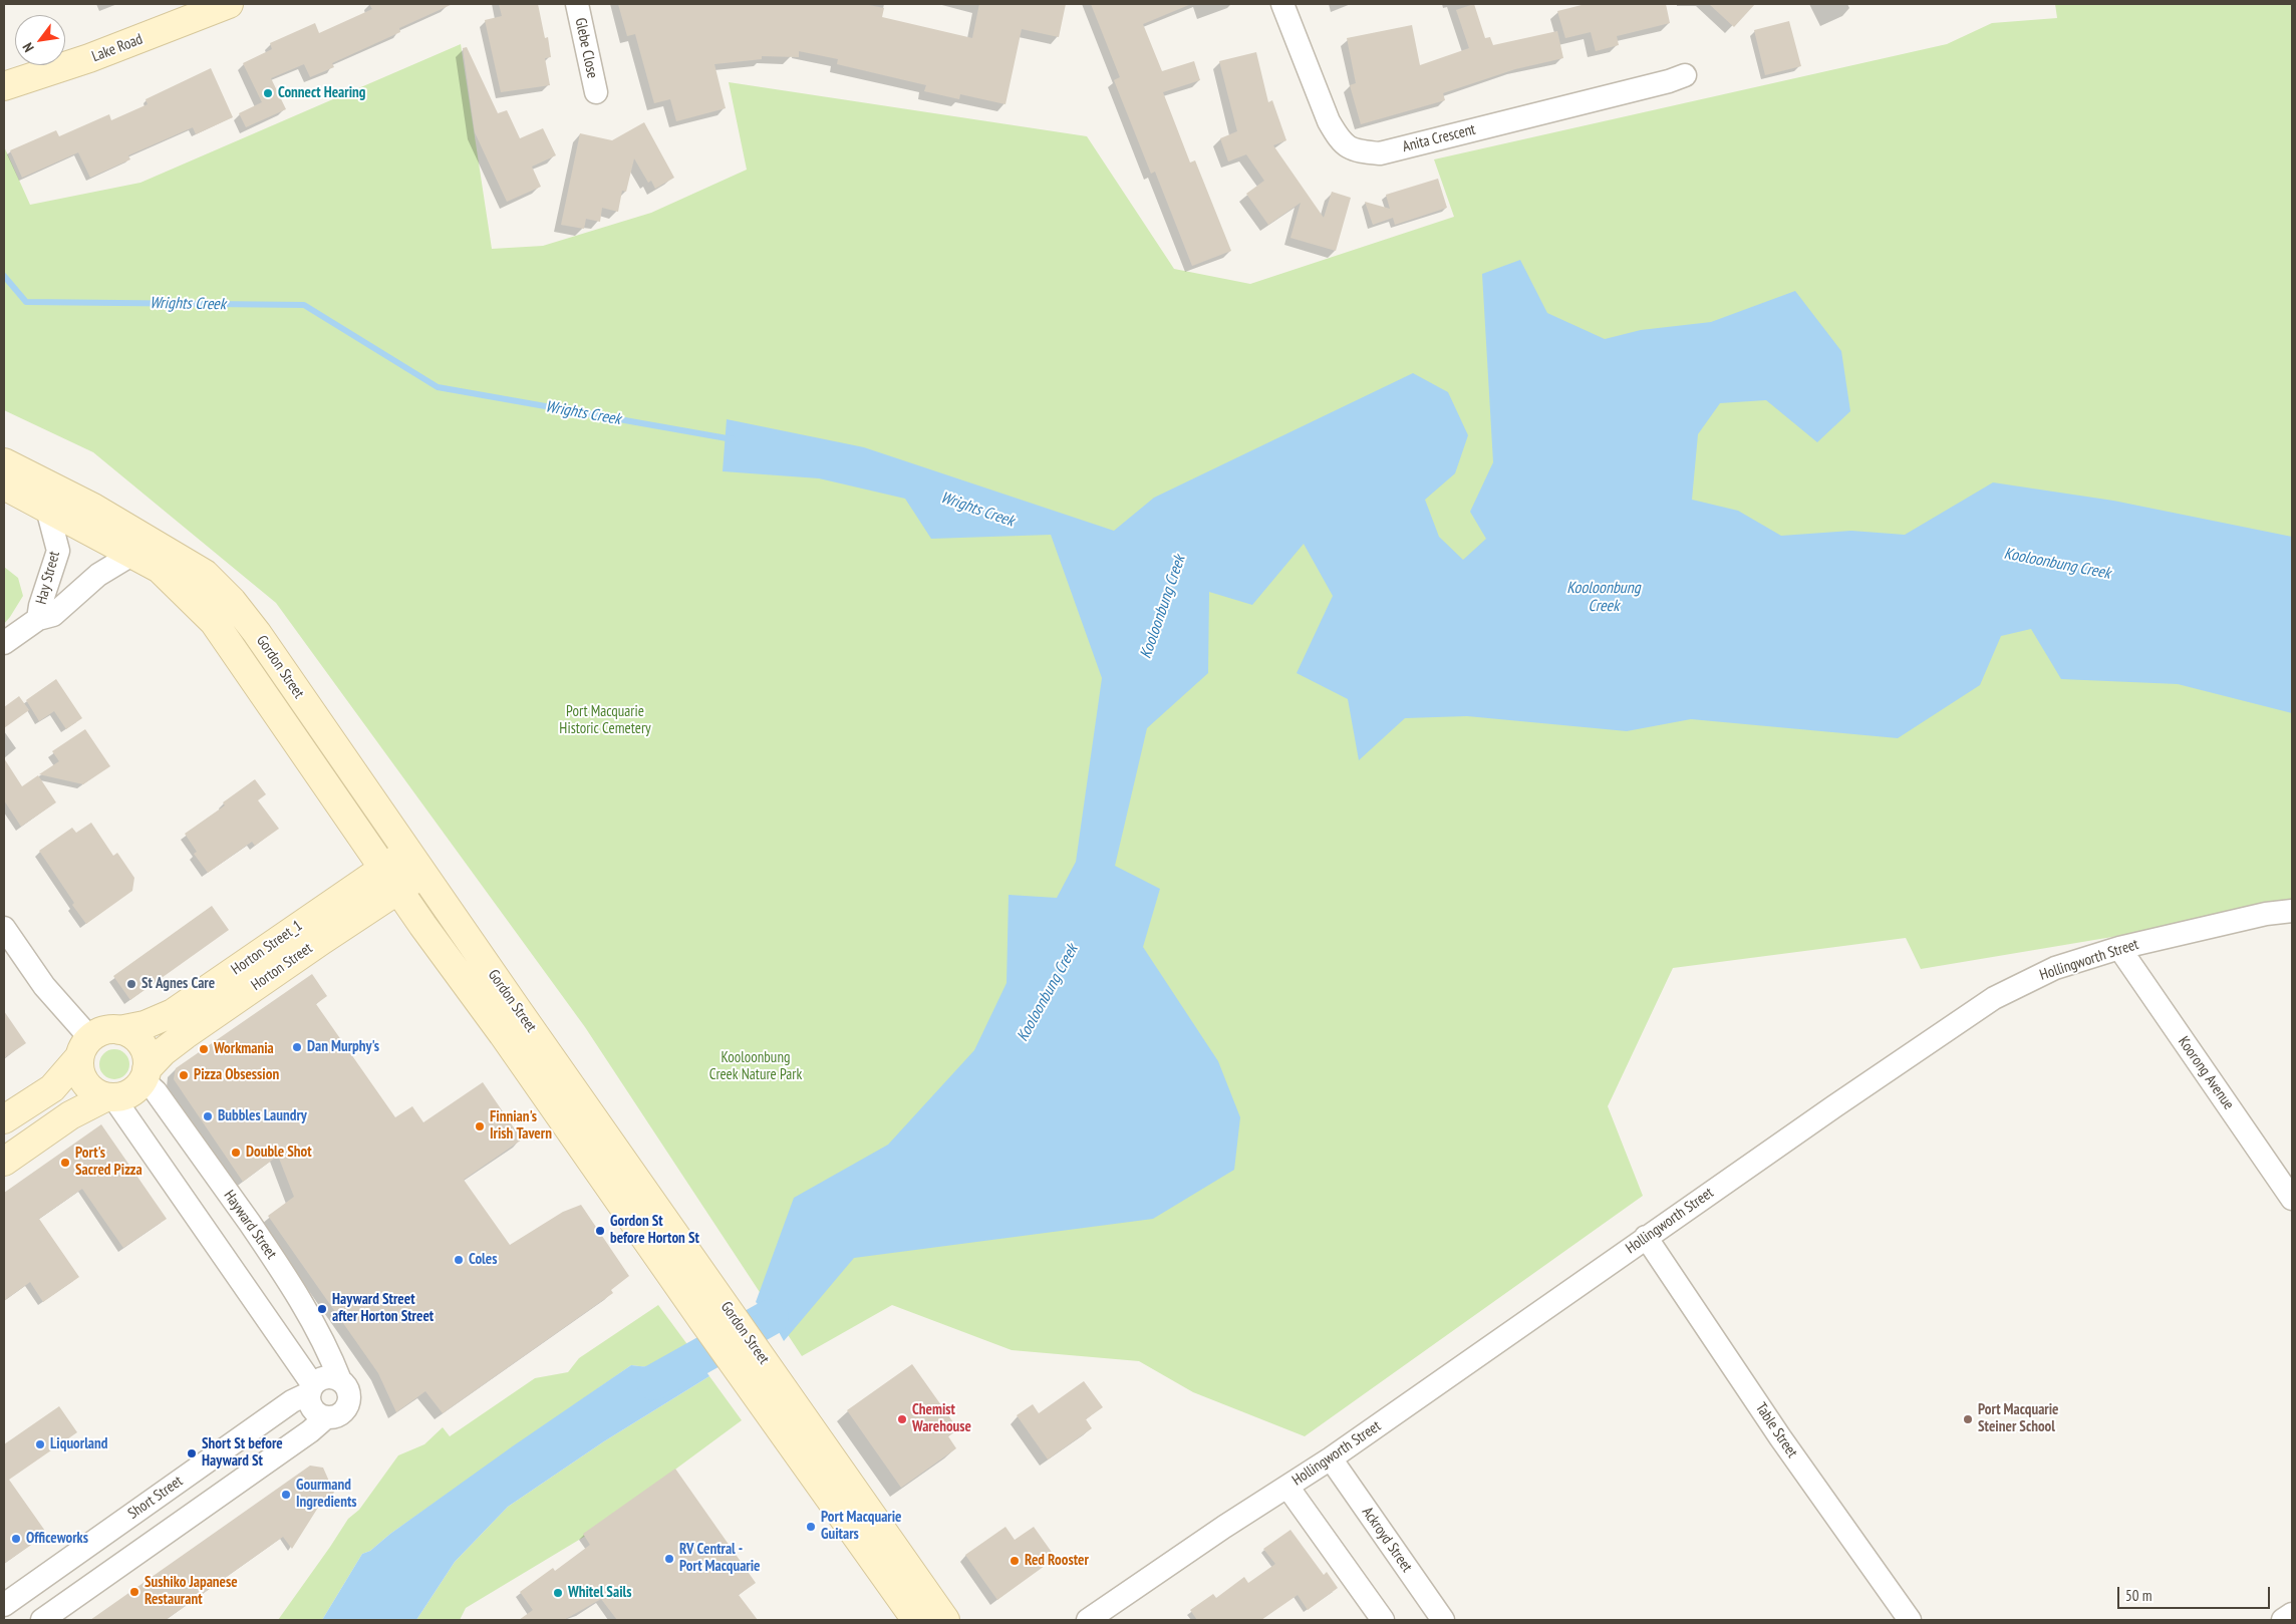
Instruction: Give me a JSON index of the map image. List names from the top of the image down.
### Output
{
  "streets": {
    "main road": [
      "Lake Road",
      "Gordon Street",
      "Horton Street_1",
      "Horton Street"
    ],
    "street": [
      "Glebe Close",
      "Anita Crescent",
      "Hay Street",
      "Hollingworth Street",
      "Koorong Avenue",
      "Hayward Street",
      "Table Street",
      "Short Street",
      "Ackroyd Street"
    ]
  },
  "crossings": [
    ["Hay Street", "Gordon Street"],
    ["Gordon Street", "Horton Street_1"],
    ["Gordon Street", "Horton Street"],
    ["Horton Street_1", "Horton Street"],
    ["Horton Street_1", "Hayward Street"],
    ["Hollingworth Street", "Koorong Avenue"],
    ["Hollingworth Street", "Table Street"],
    ["Hollingworth Street", "Ackroyd Street"],
    ["Horton Street", "Hayward Street"],
    ["Hayward Street", "Short Street"]
  ],
  "water": ["Wrights Creek", "Kooloonbung Creek"],
  "parks": ["Port Macquarie Historic Cemetery", "Kooloonbung Creek Nature Park"],
  "places": [
    "Connect Hearing",
    "St Agnes Care",
    "Dan Murphy's",
    "Workmania",
    "Pizza Obsession",
    "Bubbles Laundry",
    "Finnian's Irish Tavern",
    "Double Shot",
    "Port's Sacred Pizza",
    "Gordon St before Horton St",
    "Coles",
    "Hayward Street after Horton Street",
    "Chemist Warehouse",
    "Port Macquarie Steiner School",
    "Liquorland",
    "Short St before Hayward St",
    "Gourmand Ingredients",
    "Port Macquarie Guitars",
    "Officeworks",
    "RV Central - Port Macquarie",
    "Red Rooster",
    "Sushiko Japanese Restaurant",
    "Whitel Sails"
  ],
  "scale_bar": "50 m",
  "north": "bottom left"
}
